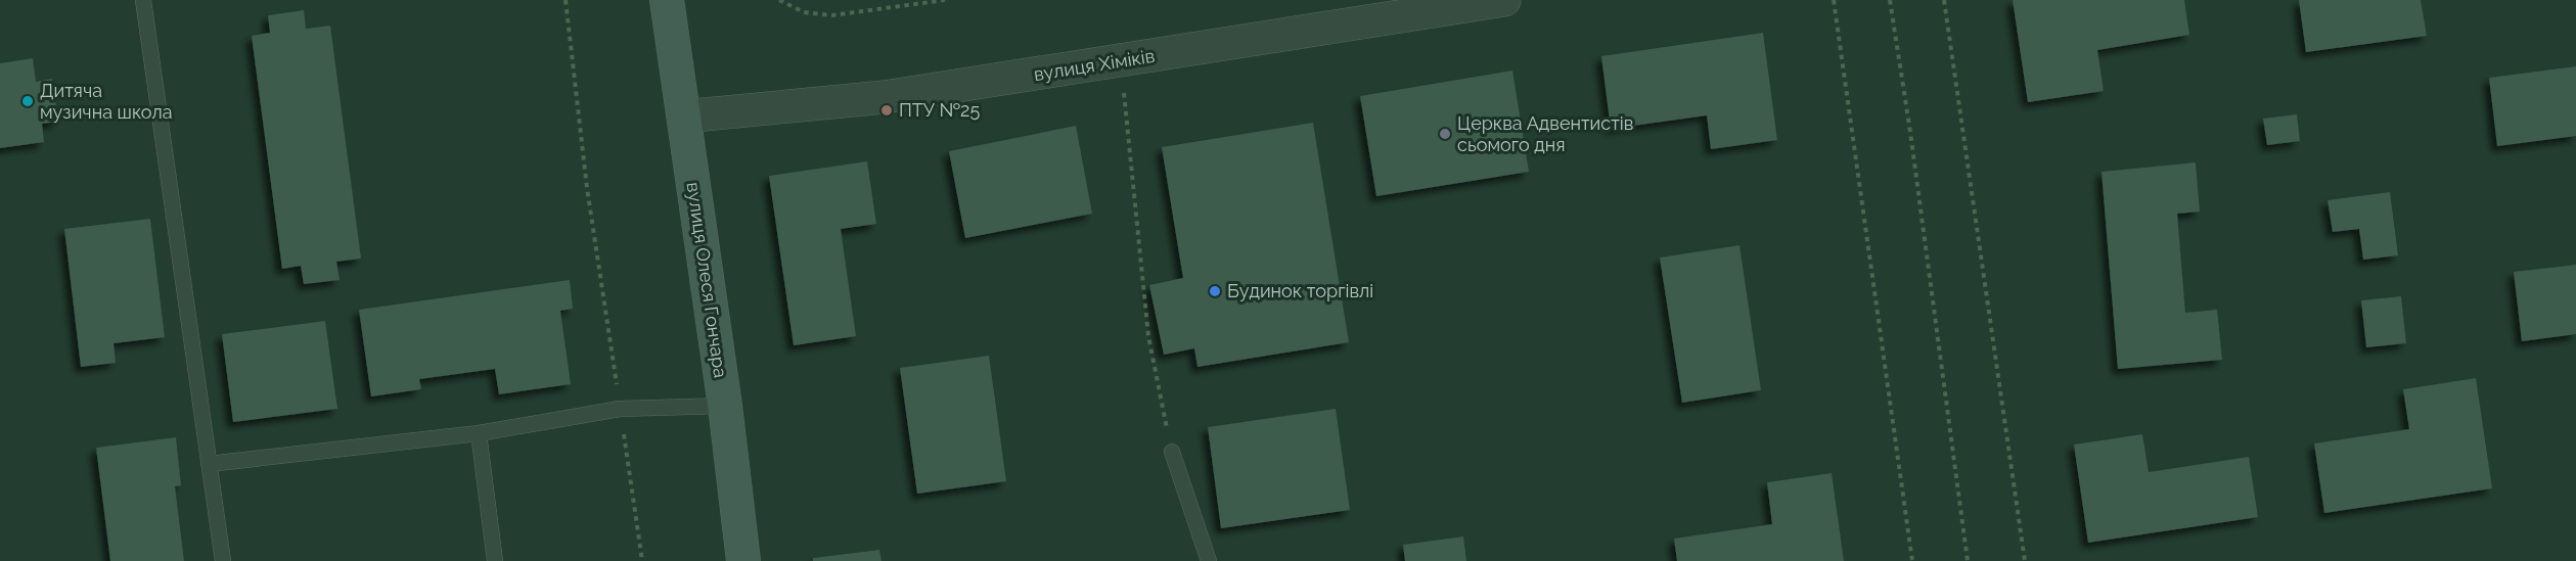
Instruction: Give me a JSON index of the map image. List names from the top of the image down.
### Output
{
  "streets": {
    "street": ["вулиця Хіміків", "вулиця Олеся Гончара"]
  },
  "crossings": [
    ["вулиця Хіміків", "вулиця Олеся Гончара"]
  ],
  "places": [
    "Дитяча музична школа",
    "ПТУ №25",
    "Церква Адвентистів сьомого дня",
    "Будинок торгівлі"
  ]
}
